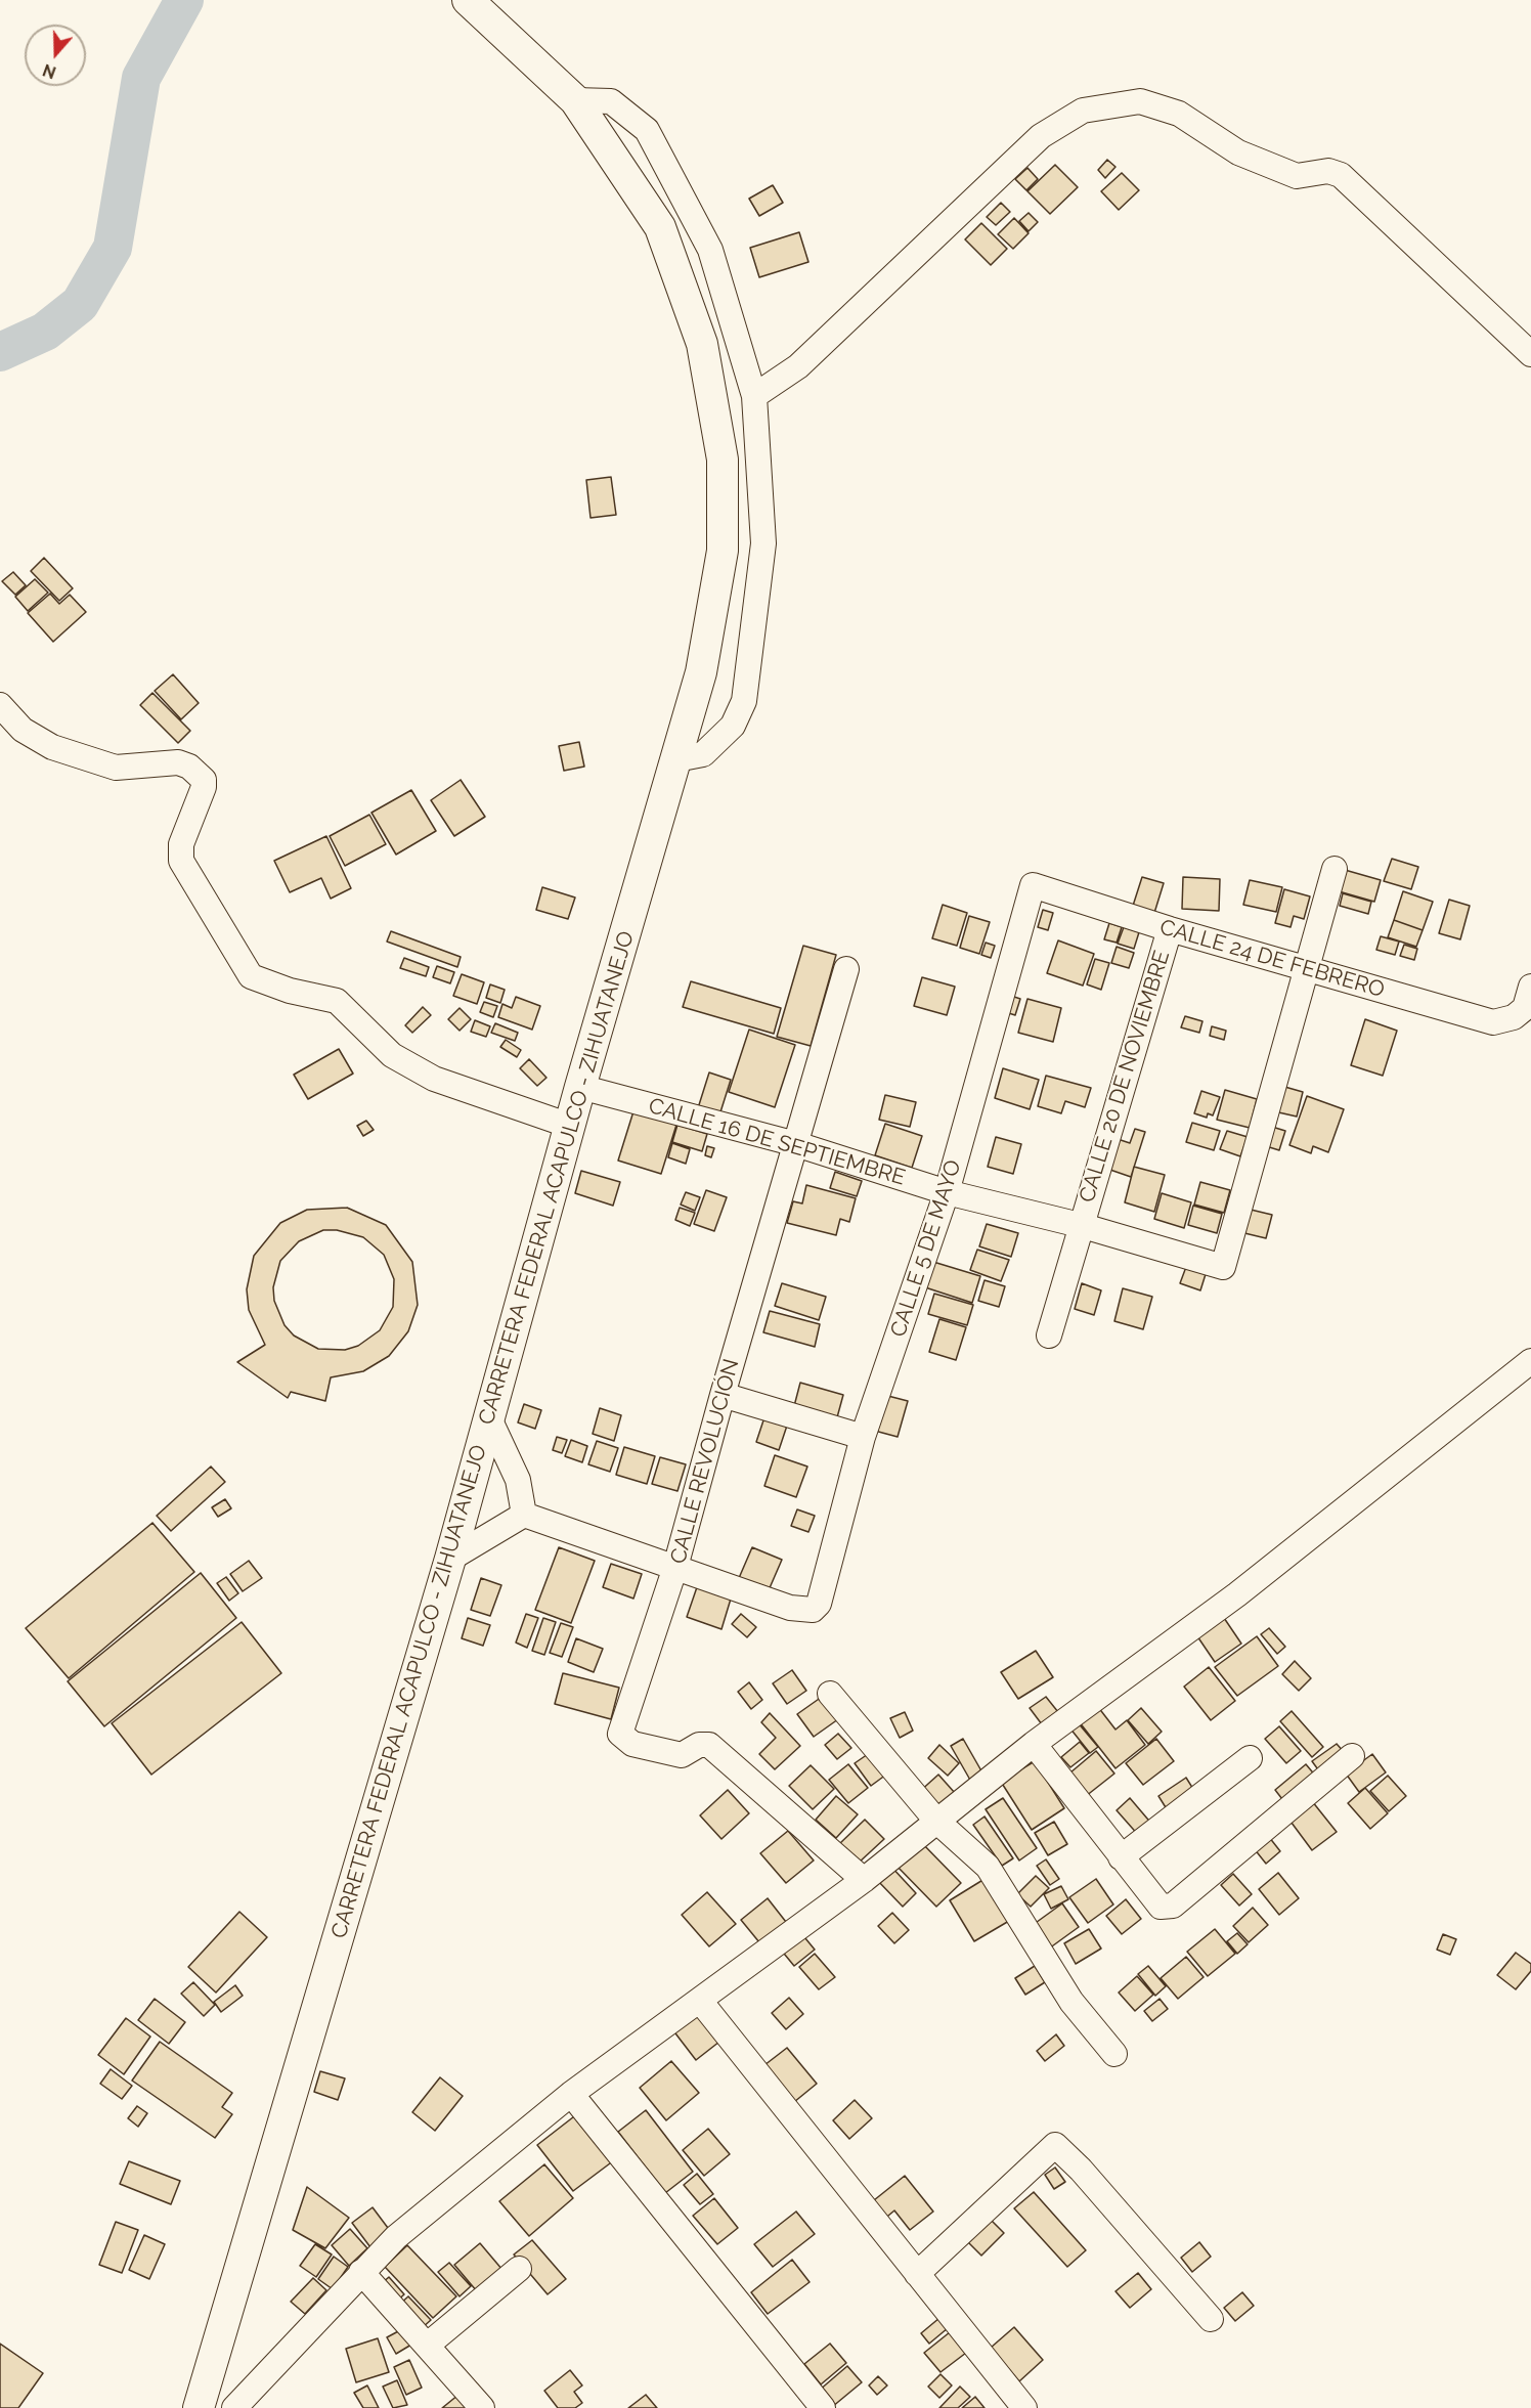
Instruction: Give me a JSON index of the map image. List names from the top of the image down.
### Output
{
  "streets": {
    "main road": ["CARRETERA FEDERAL ACAPULCO - ZIHUATANEJO"],
    "street": [
      "CALLE 24 DE FEBRERO",
      "CALLE 20 DE NOVIEMBRE",
      "CALLE 16 DE SEPTIEMBRE",
      "CALLE 5 DE MAYO",
      "CALLE REVOLUCIÓN"
    ]
  },
  "crossings": [
    ["CALLE 24 DE FEBRERO", "CALLE 20 DE NOVIEMBRE"],
    ["CALLE 24 DE FEBRERO", "CALLE 16 DE SEPTIEMBRE"],
    ["CALLE 24 DE FEBRERO", "CALLE 5 DE MAYO"],
    ["CALLE 20 DE NOVIEMBRE", "CALLE 16 DE SEPTIEMBRE"],
    ["CALLE 16 DE SEPTIEMBRE", "CARRETERA FEDERAL ACAPULCO - ZIHUATANEJO"],
    ["CALLE 16 DE SEPTIEMBRE", "CALLE 5 DE MAYO"],
    ["CALLE 16 DE SEPTIEMBRE", "CALLE REVOLUCIÓN"],
    ["CALLE 5 DE MAYO", "CALLE REVOLUCIÓN"]
  ],
  "north": "bottom"
}
